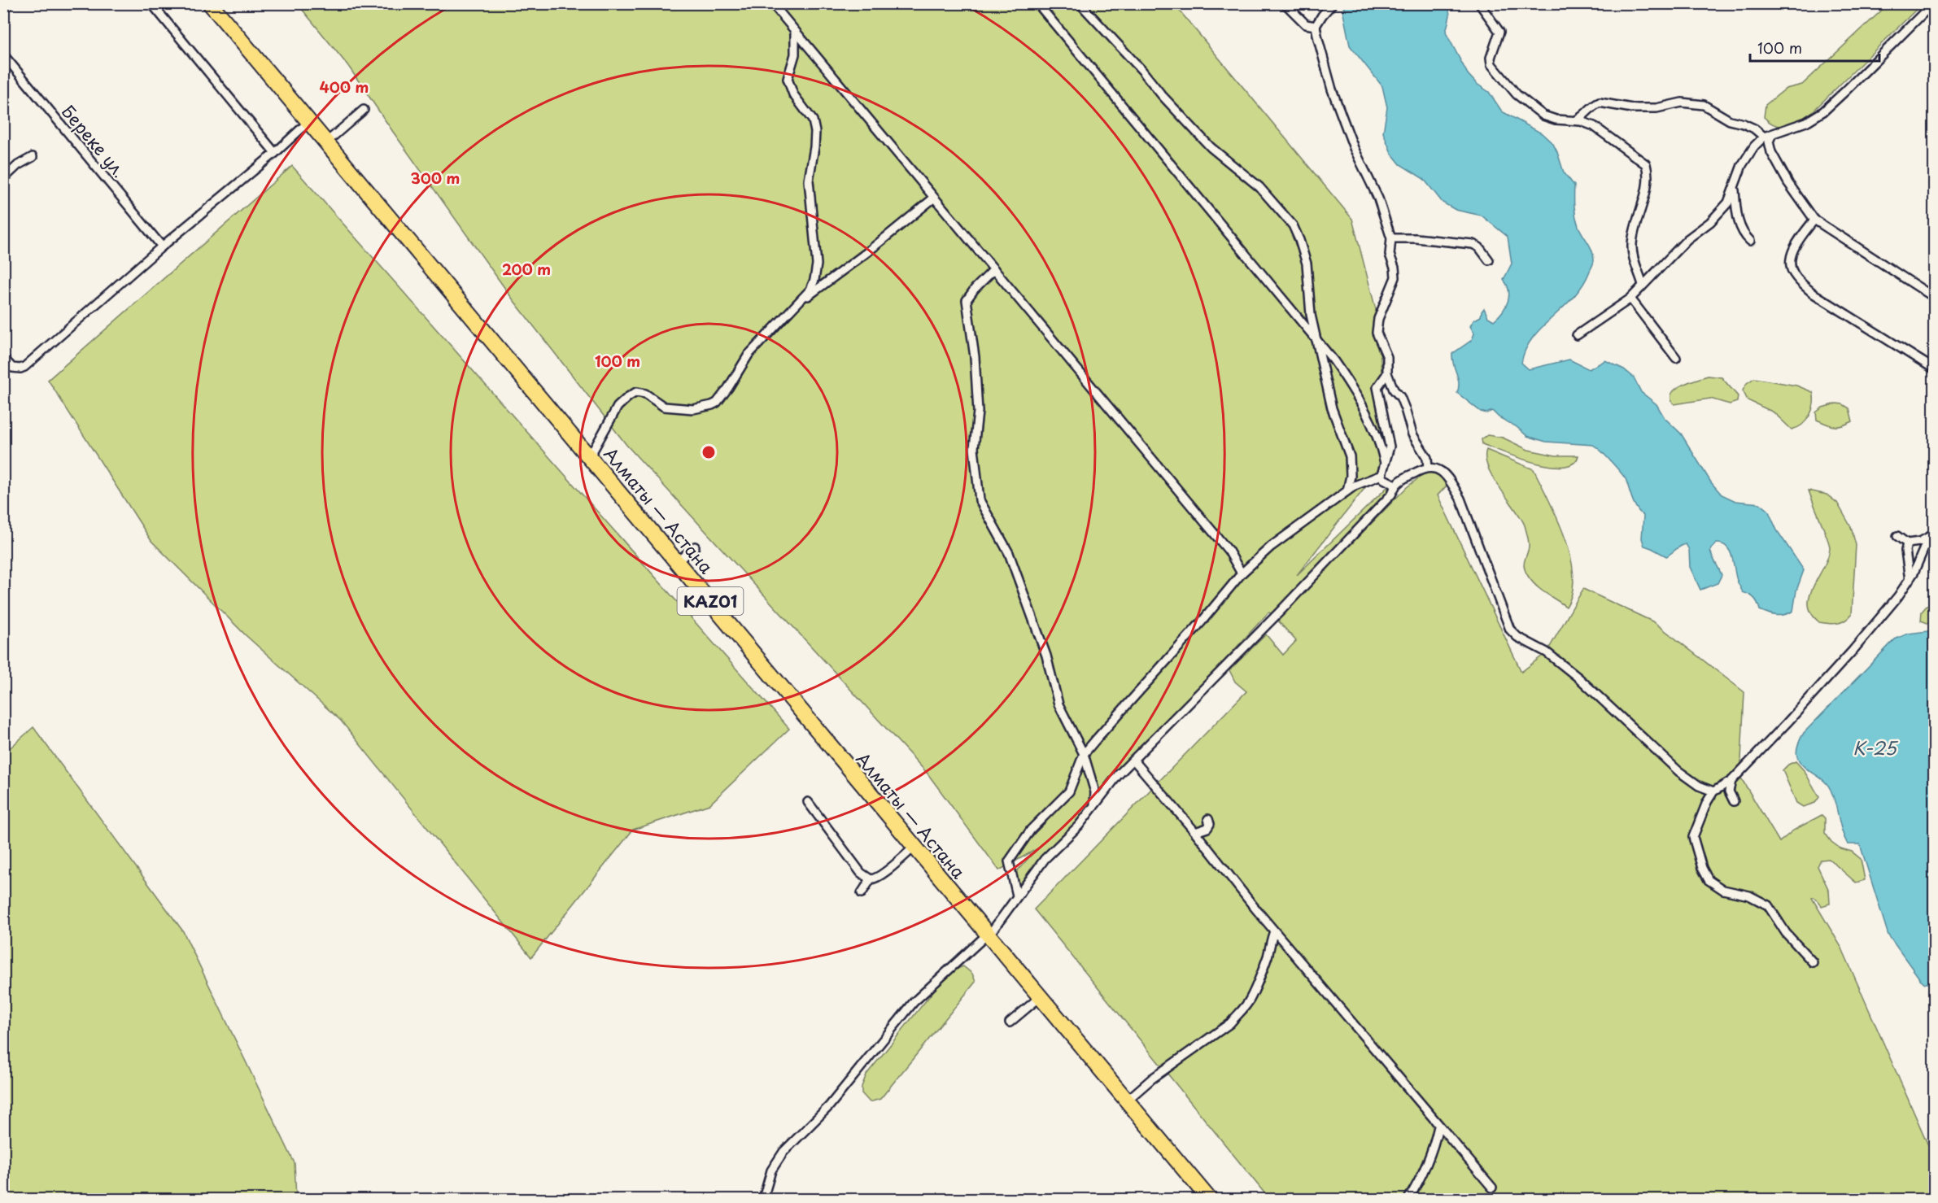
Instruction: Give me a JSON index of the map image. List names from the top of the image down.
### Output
{
  "streets": {
    "highway": ["Алматы — Астана", "KАZ01"],
    "street": ["Береке ул."]
  },
  "water": ["К-25"],
  "scale_bar": "100 m",
  "rings": [
    "400 m",
    "300 m",
    "200 m",
    "100 m"
  ]
}
